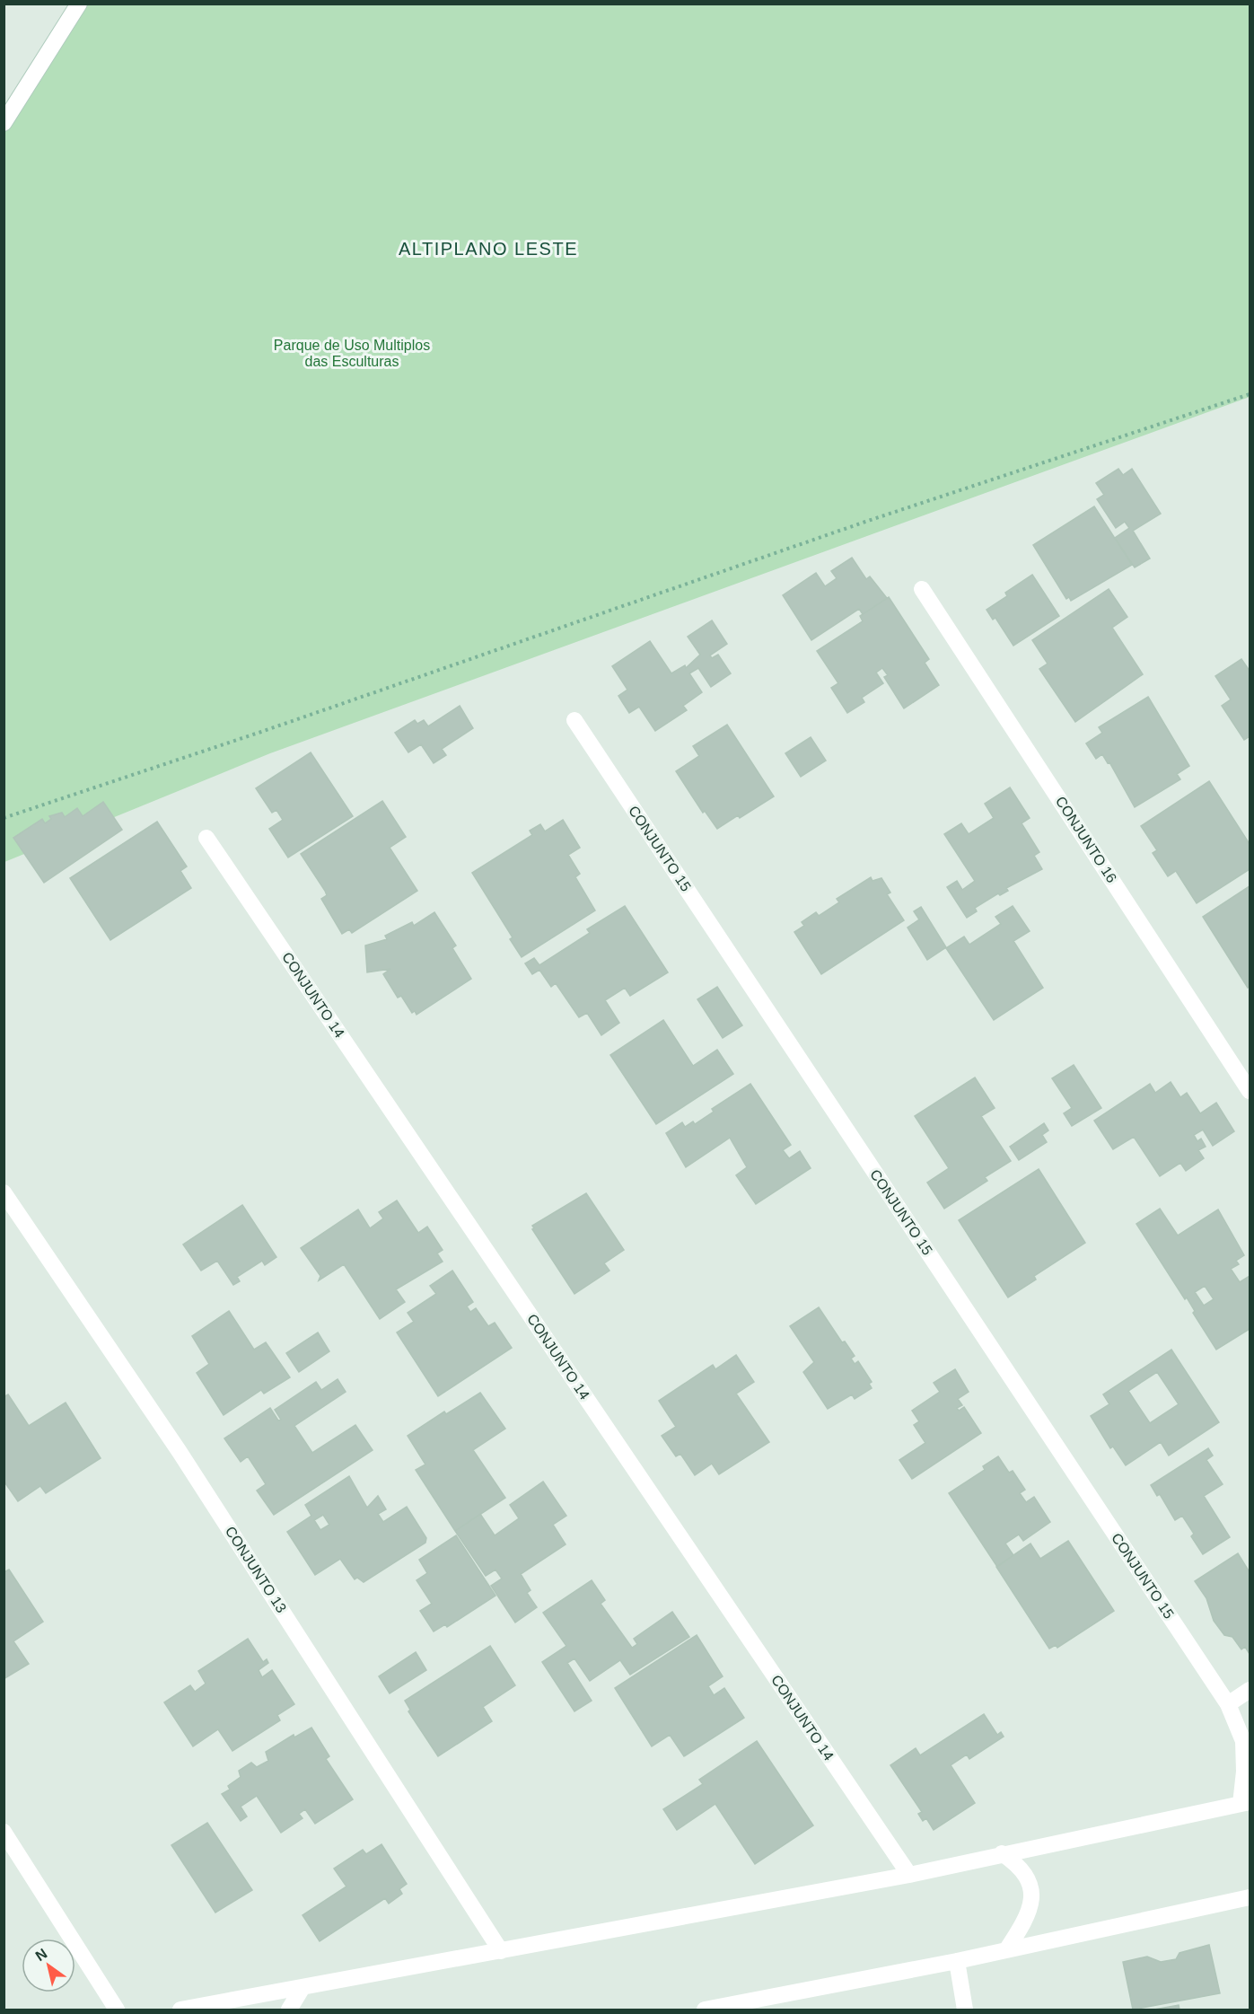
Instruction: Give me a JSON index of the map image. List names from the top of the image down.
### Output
{
  "streets": {
    "street": [
      "CONJUNTO 16",
      "CONJUNTO 15",
      "CONJUNTO 14",
      "CONJUNTO 13"
    ]
  },
  "districts": ["ALTIPLANO LESTE"],
  "parks": ["Parque de Uso Multiplos das Esculturas"],
  "north": "top left"
}
